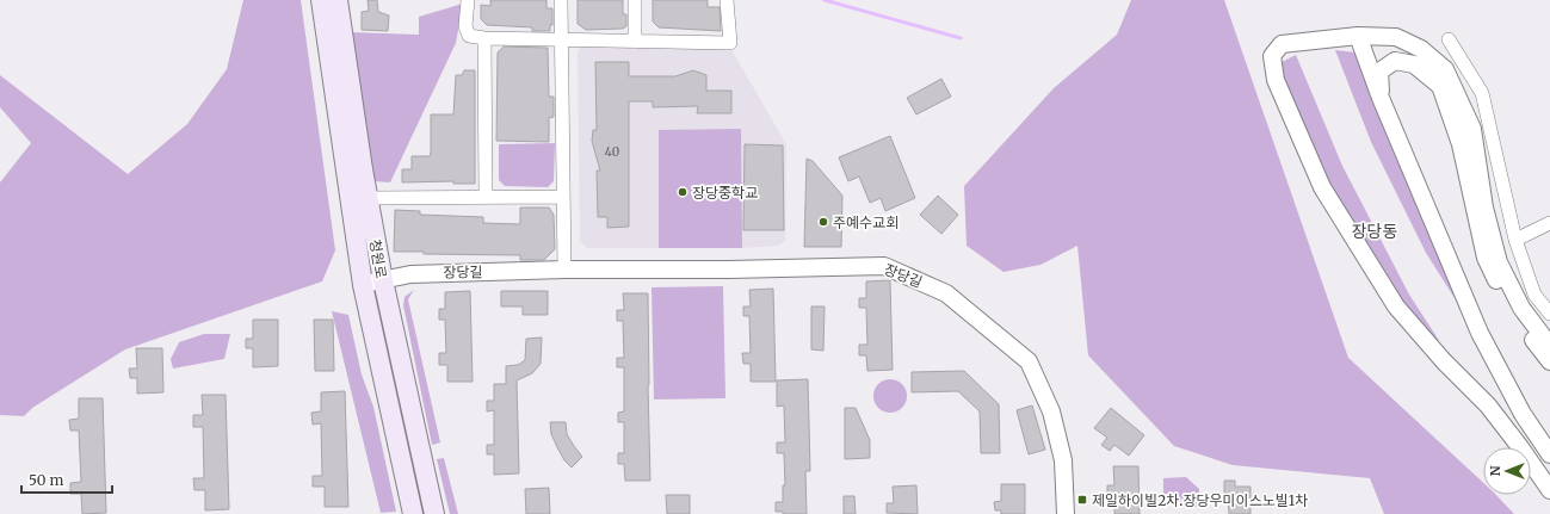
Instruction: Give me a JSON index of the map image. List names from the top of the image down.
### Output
{
  "streets": {
    "main road": ["청원로"],
    "street": ["장당길"]
  },
  "crossings": [
    ["청원로", "장당길"]
  ],
  "districts": ["장당동"],
  "places": {
    "other": ["장당중학교", "주예수교회"],
    "transit": ["제일하이빌2차.장당우미이스노빌1차"]
  },
  "house_numbers": ["40"],
  "scale_bar": "50 m",
  "north": "left"
}
